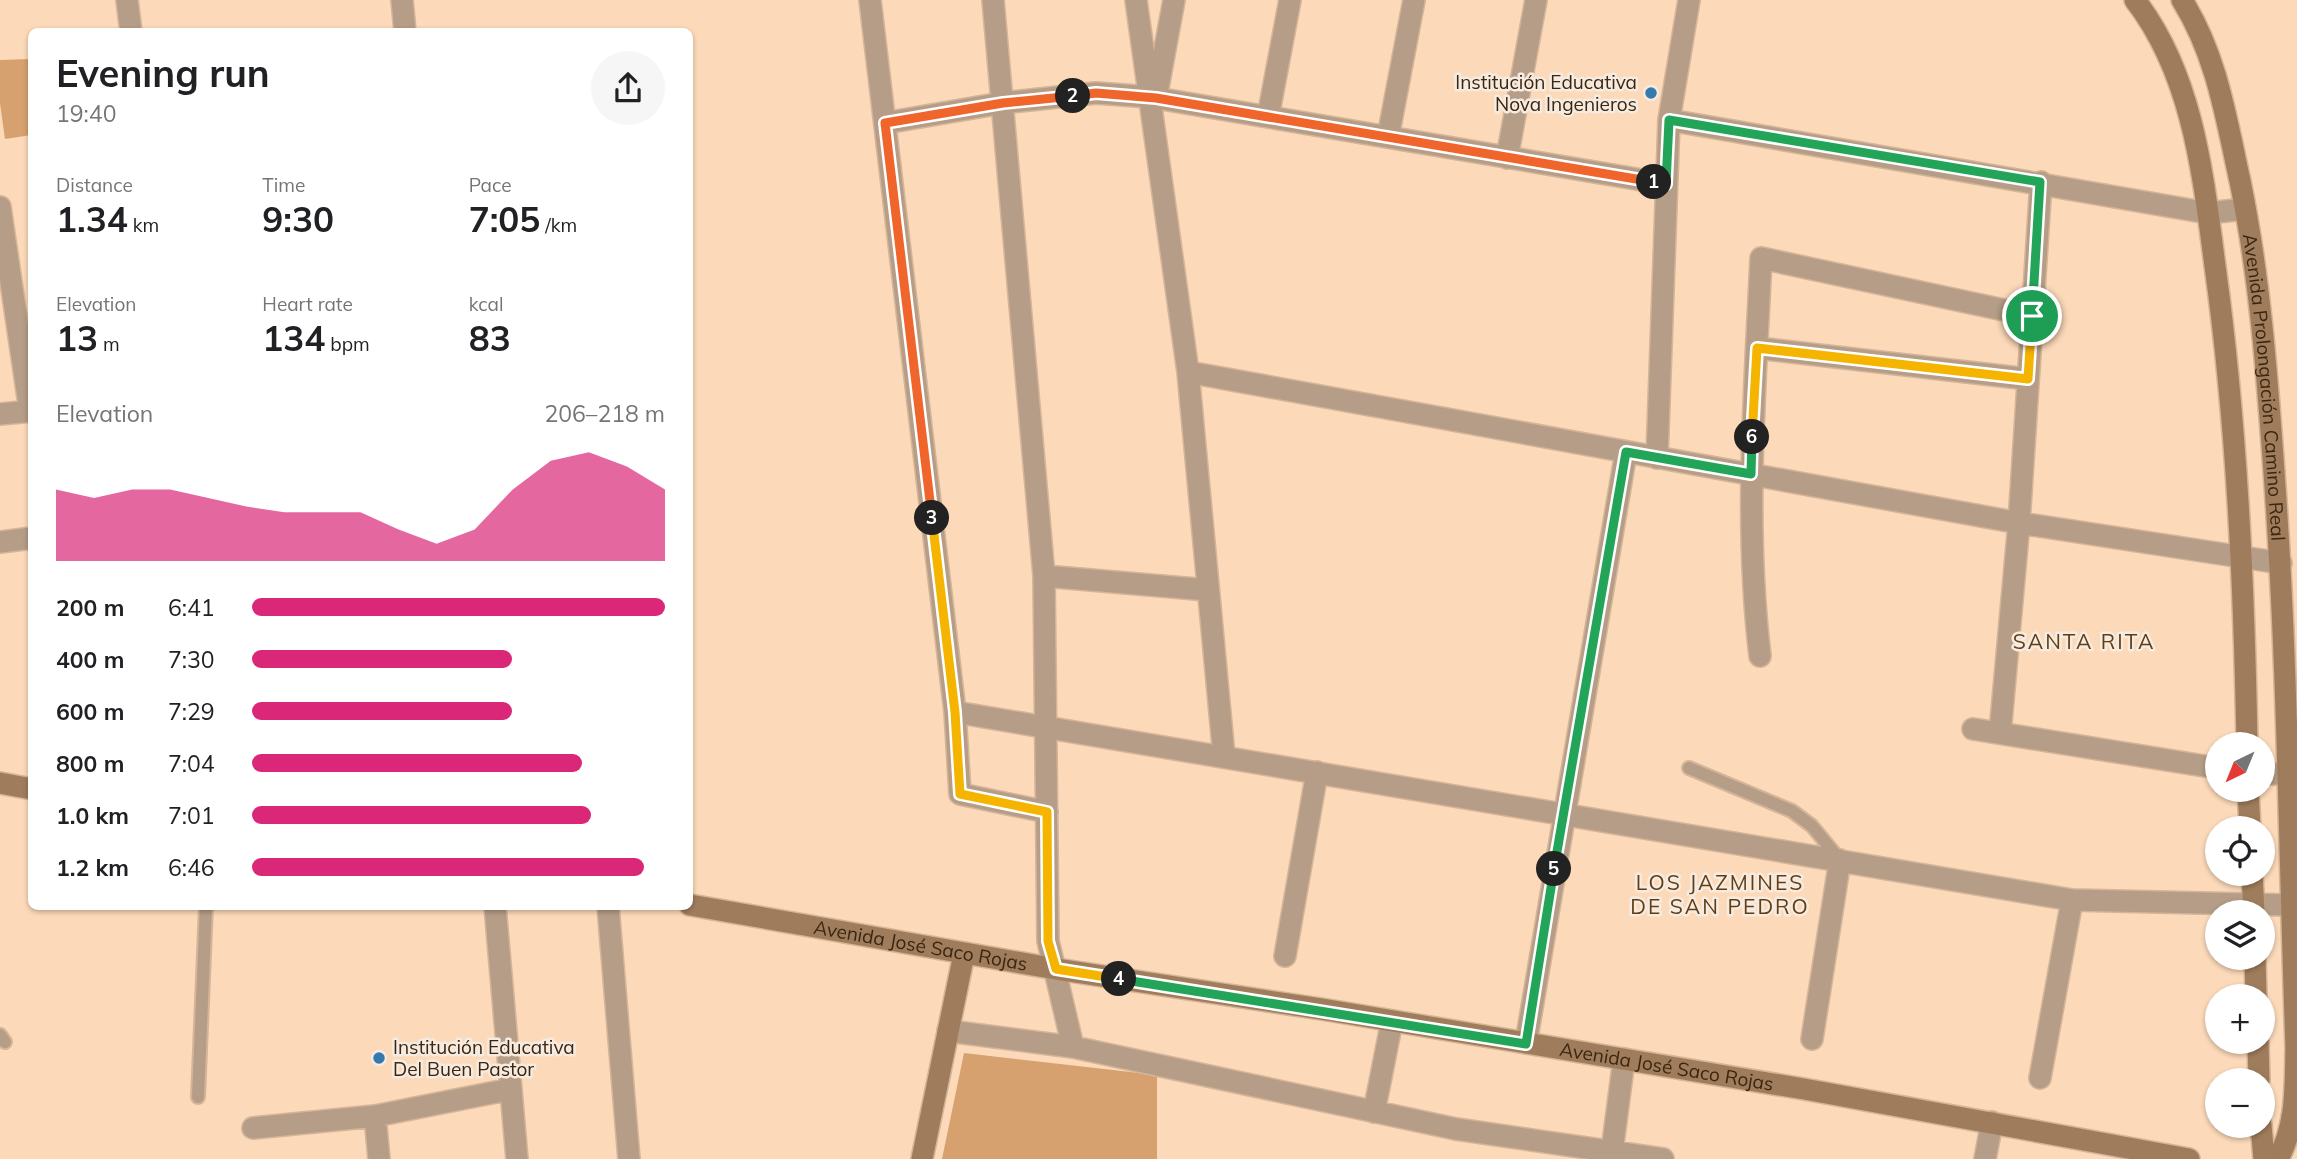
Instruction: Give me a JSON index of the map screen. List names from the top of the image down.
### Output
{
  "streets": {
    "main road": ["Avenida Prolongación Camino Real", "Avenida José Saco Rojas"]
  },
  "districts": ["SANTA RITA", "LOS JAZMINES DE SAN PEDRO"],
  "places": ["Institución Educativa Nova Ingenieros", "Institución Educativa Del Buen Pastor"],
  "north": "bottom left",
  "page": {
    "heading": ["Evening run", "19:40"],
    "pins": [
      "2",
      "1",
      "6",
      "3",
      "5",
      "4"
    ],
    "stats": [
      ["Distance", "1.34 km"],
      ["Time", "9:30"],
      ["Pace", "7:05 /km"],
      ["Elevation", "13 m"],
      ["Heart rate", "134 bpm"],
      ["kcal", "83"]
    ],
    "chart": ["Elevation", "206–218 m"],
    "list": [
      {
        "name": "200 m",
        "note": "6:41"
      },
      {
        "name": "400 m",
        "note": "7:30"
      },
      {
        "name": "600 m",
        "note": "7:29"
      },
      {
        "name": "800 m",
        "note": "7:04"
      },
      {
        "name": "1.0 km",
        "note": "7:01"
      },
      {
        "name": "1.2 km",
        "note": "6:46"
      }
    ],
    "map_buttons": ["+", "−"]
  }
}
